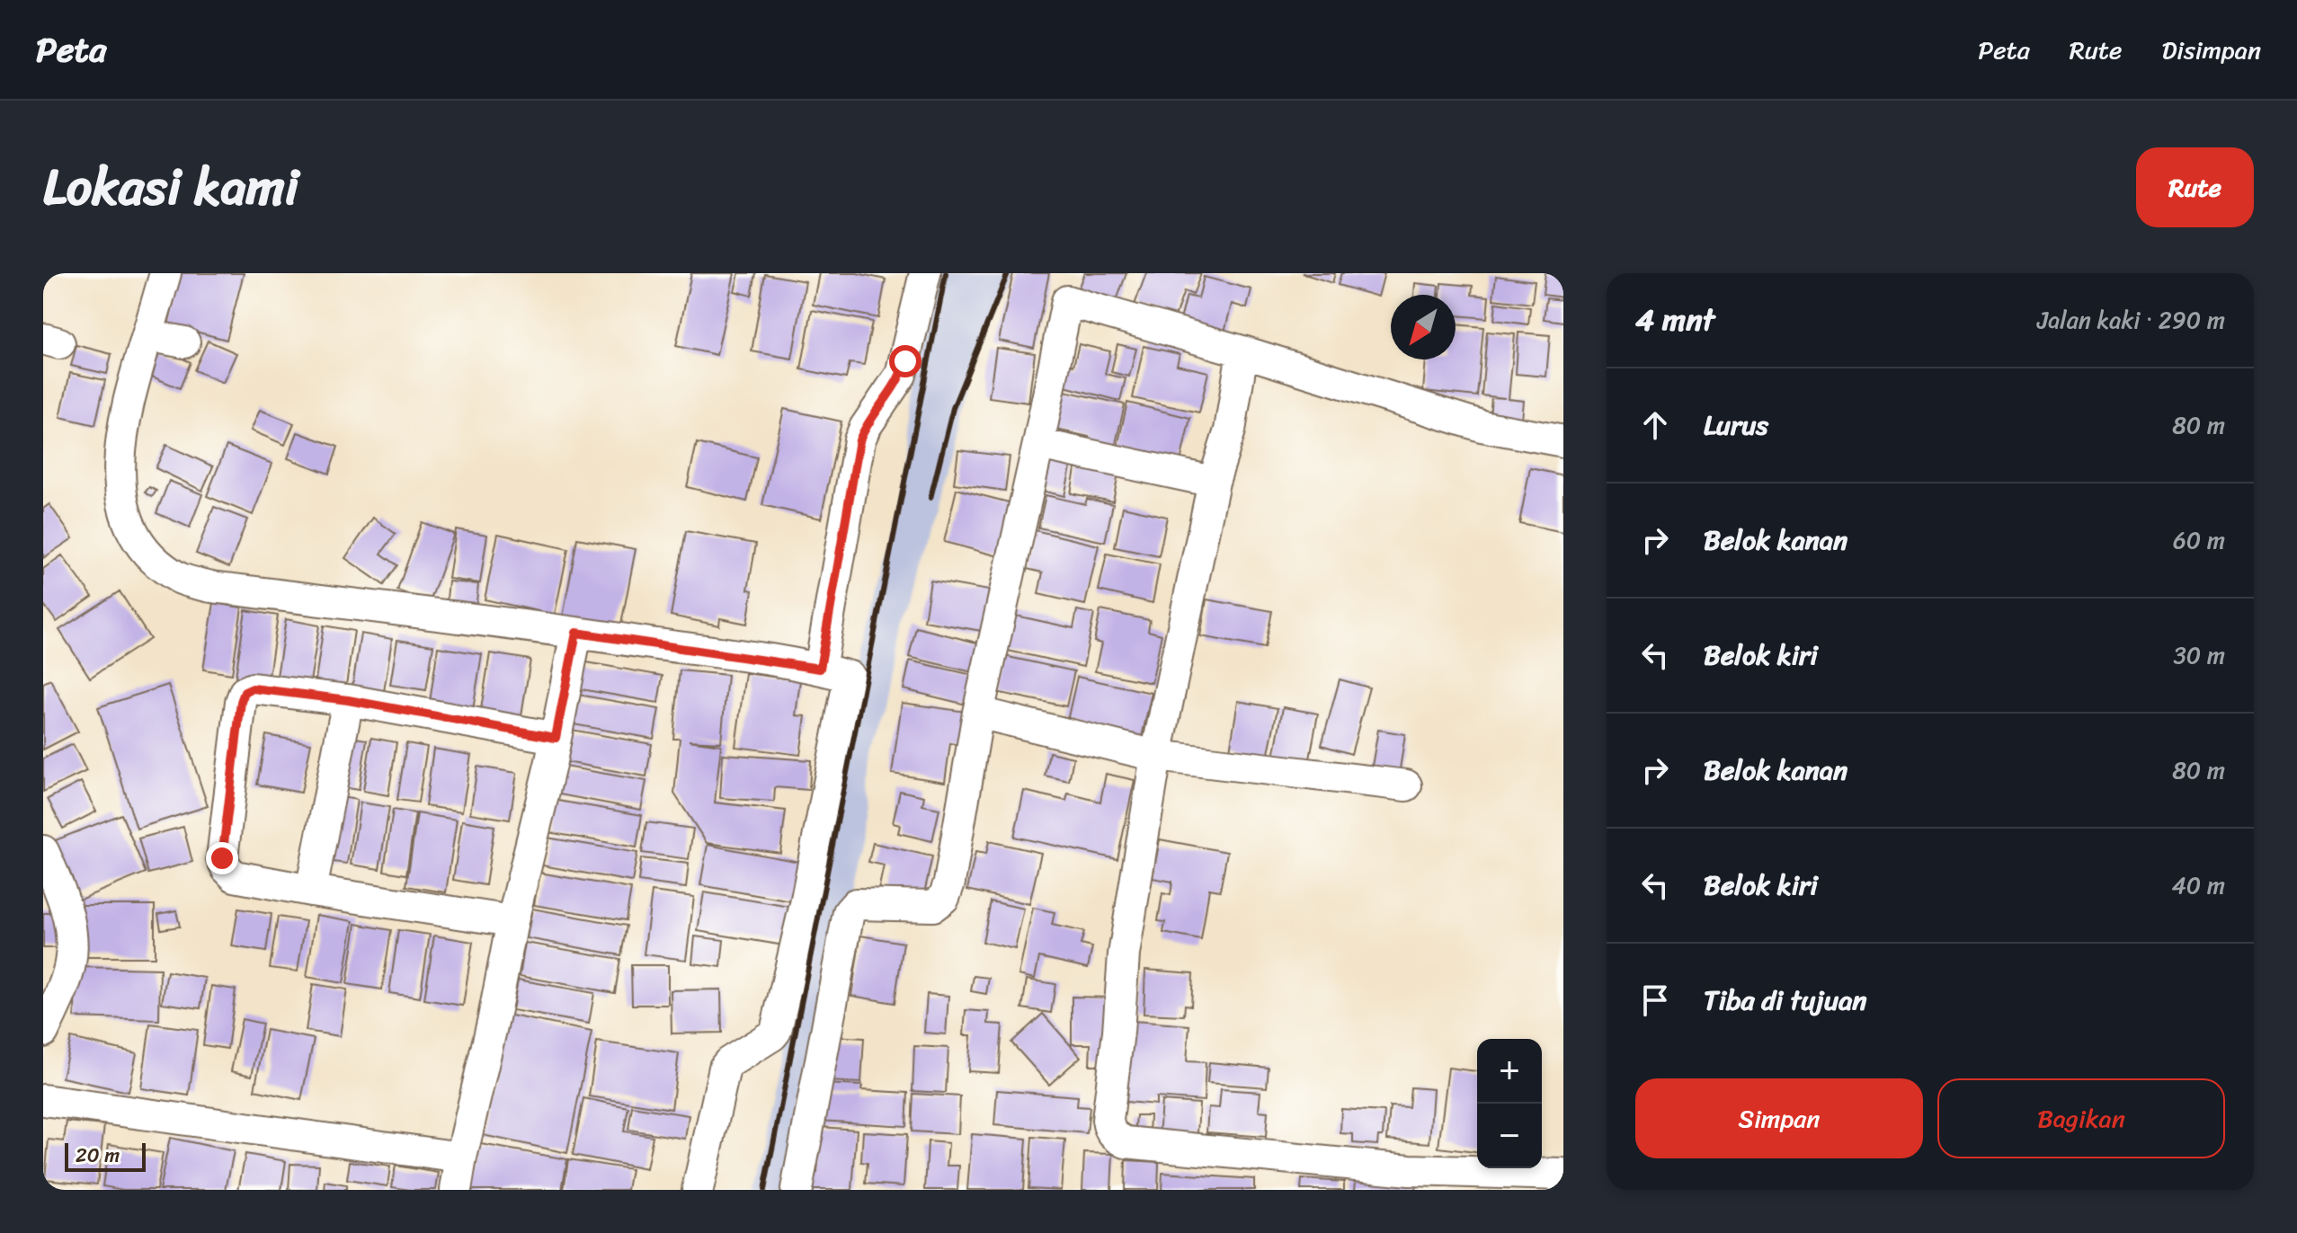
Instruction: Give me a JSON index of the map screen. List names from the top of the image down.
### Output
{
  "scale_bar": "20 m",
  "north": "bottom left",
  "page": {
    "header": "Peta",
    "nav": ["Peta", "Rute", "Disimpan"],
    "title": "Lokasi kami",
    "buttons": [
      "Rute",
      ["Simpan", "Bagikan"]
    ],
    "heading": ["4 mnt", "Jalan kaki · 290 m"],
    "list": [
      ["Lurus", "80 m"],
      ["Belok kanan", "60 m"],
      ["Belok kiri", "30 m"],
      ["Belok kanan", "80 m"],
      ["Belok kiri", "40 m"],
      "Tiba di tujuan"
    ],
    "map_buttons": ["+", "−"],
    "scale": "20 m"
  }
}
